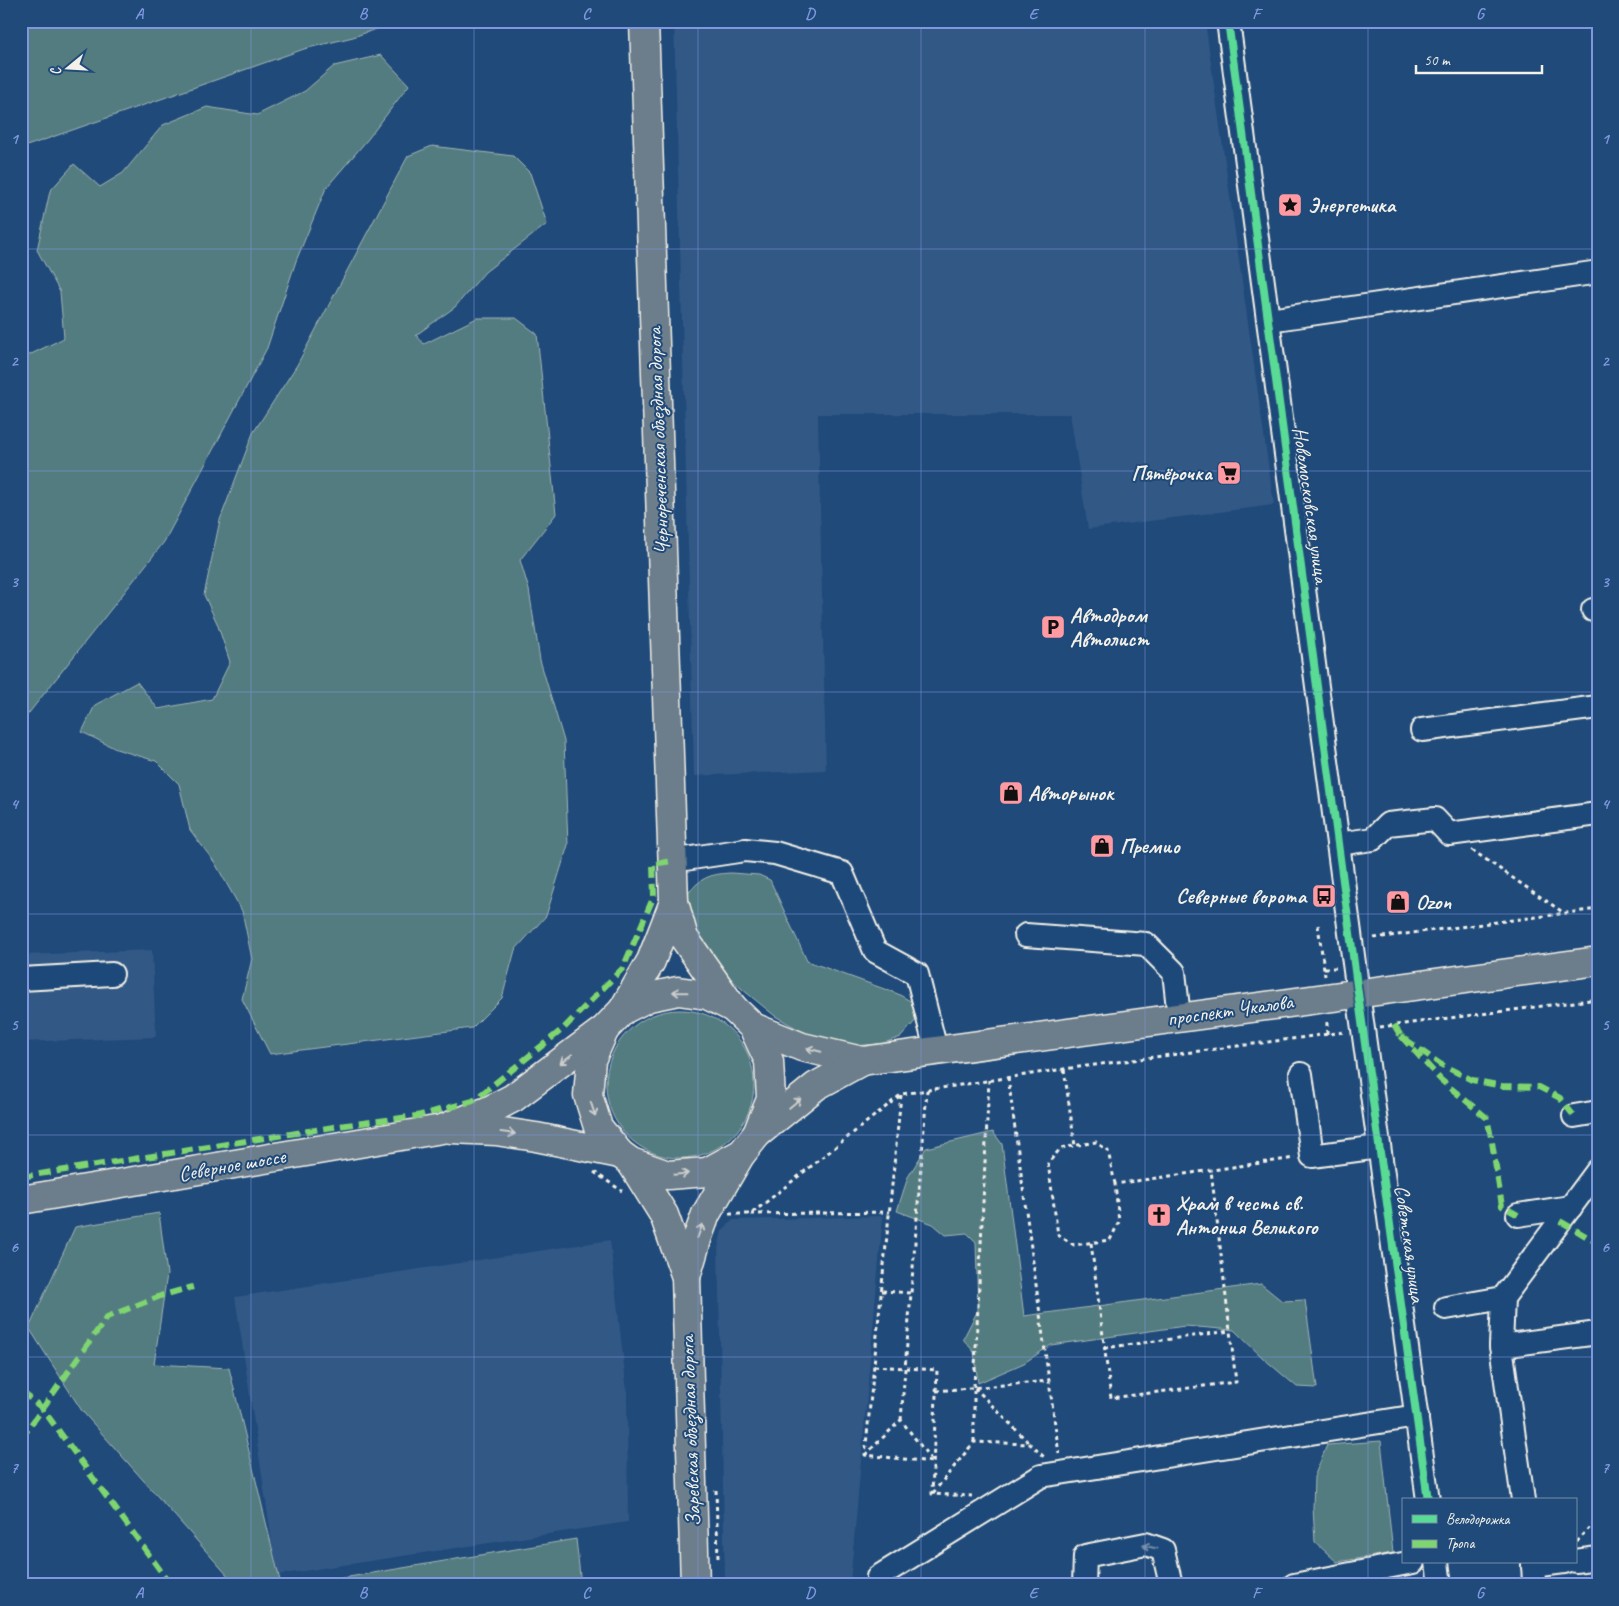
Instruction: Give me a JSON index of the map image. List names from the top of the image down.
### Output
{
  "streets": {
    "main road": [
      "Чернореченская объездная дорога",
      "проспект Чкалова",
      "Северное шоссе",
      "Заревская объездная дорога"
    ],
    "street": ["Новомосковская улица", "Советская улица"]
  },
  "crossings": [
    ["Новомосковская улица", "проспект Чкалова"],
    ["Новомосковская улица", "Советская улица"],
    ["проспект Чкалова", "Советская улица"]
  ],
  "places": {
    "place": ["Энергетика"],
    "supermarket": ["Пятёрочка"],
    "parking": ["Автодром Автолист"],
    "shop": ["Авторынок", "Премио", "Ozon"],
    "bus stop": ["Северные ворота"],
    "church": ["Храм в честь св. Антония Великого"]
  },
  "legend": ["Велодорожка", "Тропа"],
  "scale_bar": "50 m",
  "north": "left",
  "grid": {
    "columns": [
      "A",
      "B",
      "C",
      "D",
      "E",
      "F",
      "G"
    ],
    "rows": [
      "1",
      "2",
      "3",
      "4",
      "5",
      "6",
      "7"
    ]
  }
}
